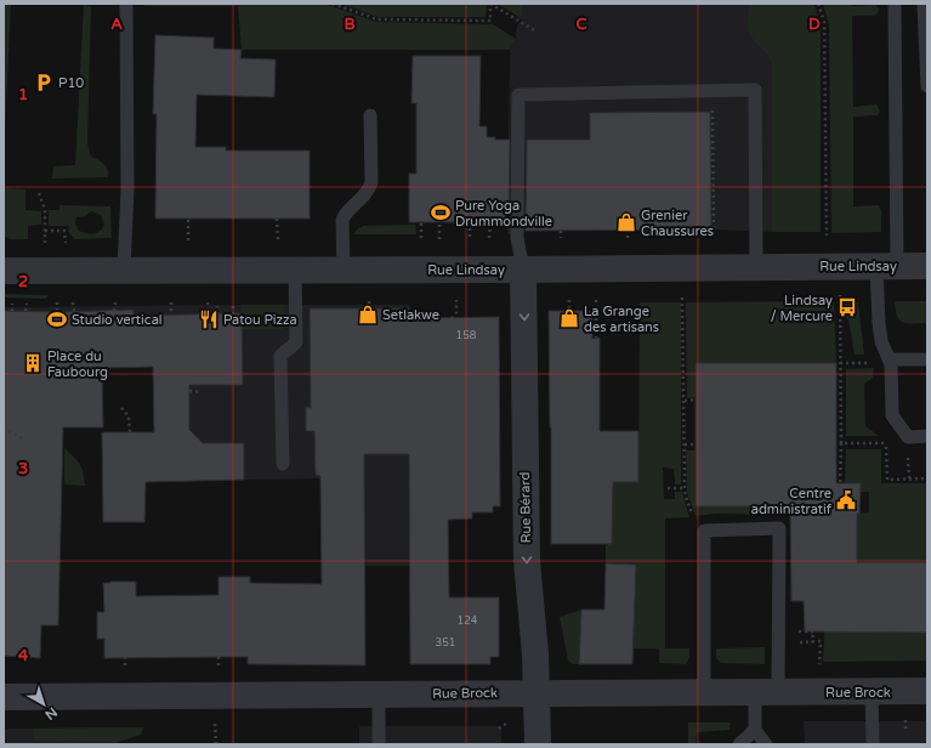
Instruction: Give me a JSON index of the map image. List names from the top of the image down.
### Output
{
  "streets": {
    "street": ["Rue Lindsay", "Rue Bérard", "Rue Brock"]
  },
  "crossings": [
    ["Rue Lindsay", "Rue Bérard"],
    ["Rue Bérard", "Rue Brock"]
  ],
  "one_way": ["Rue Bérard"],
  "places": {
    "parking": ["P10"],
    "sports": ["Pure Yoga Drummondville", "Studio vertical"],
    "shop": ["Grenier Chaussures", "Setlakwe", "La Grange des artisans"],
    "bus stop": ["Lindsay / Mercure"],
    "restaurant": ["Patou Pizza"],
    "building": ["Place du Faubourg"],
    "public building": ["Centre administratif"]
  },
  "house_numbers": ["158", "124", "351"],
  "north": "bottom right",
  "grid": {
    "columns": [
      "A",
      "B",
      "C",
      "D"
    ],
    "rows": [
      "1",
      "2",
      "3",
      "4"
    ]
  }
}
